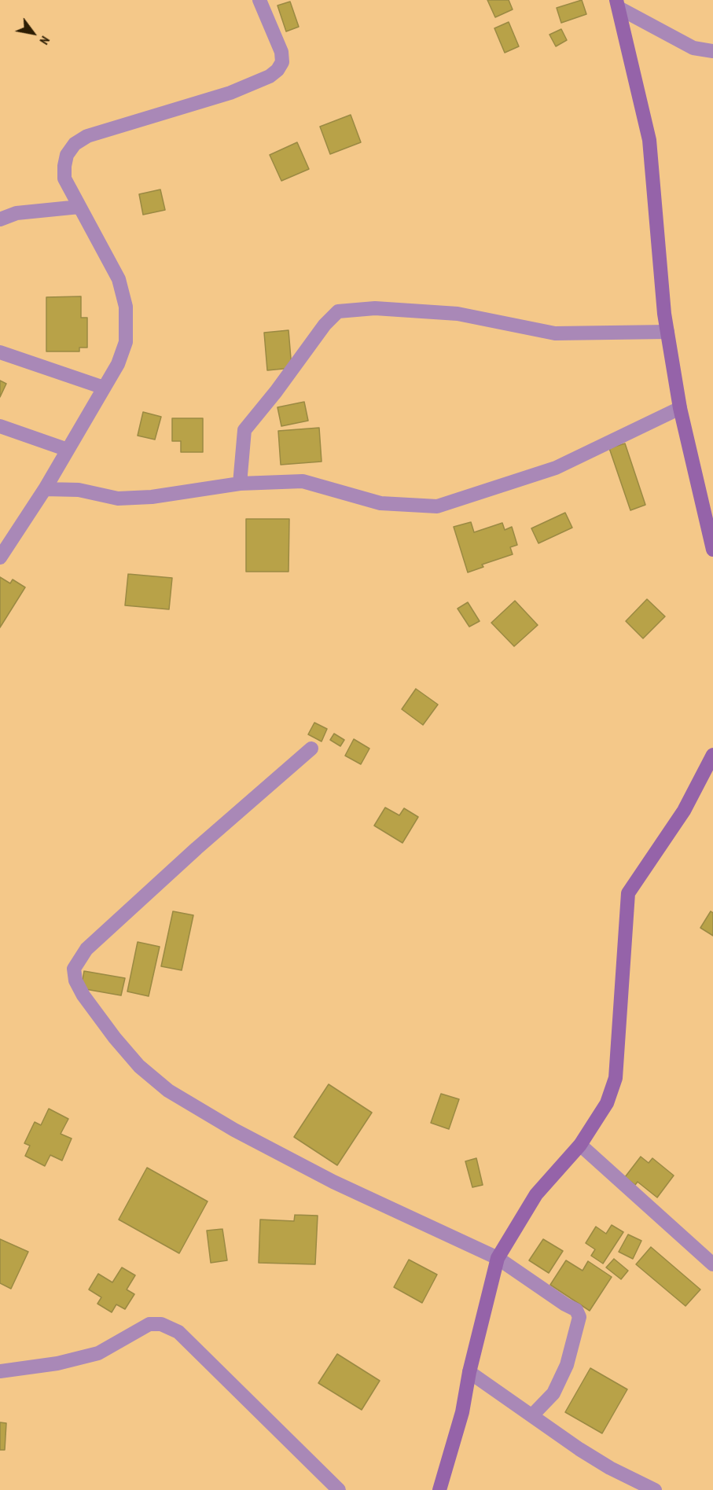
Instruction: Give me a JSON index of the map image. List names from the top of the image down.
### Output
{
  "north": "bottom right"
}
